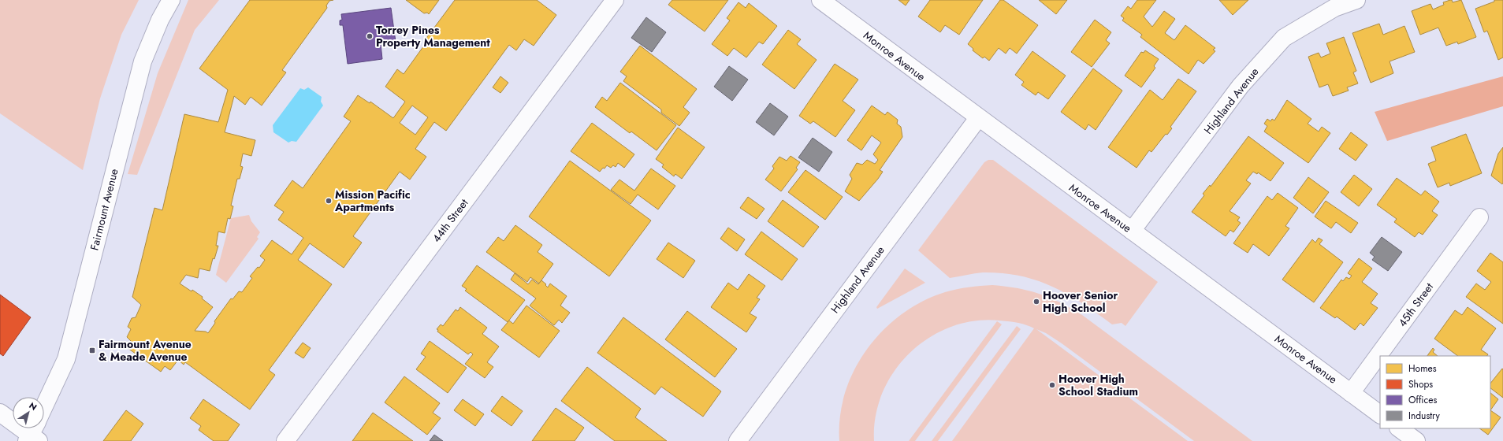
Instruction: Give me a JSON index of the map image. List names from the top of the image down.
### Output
{
  "streets": {
    "street": [
      "Monroe Avenue",
      "Highland Avenue",
      "Fairmount Avenue",
      "44th Street",
      "45th Street"
    ]
  },
  "crossings": [
    ["Monroe Avenue", "Highland Avenue"],
    ["Monroe Avenue", "45th Street"]
  ],
  "places": {
    "other": [
      "Torrey Pines Property Management",
      "Mission Pacific Apartments",
      "Hoover Senior High School",
      "Hoover High School Stadium"
    ],
    "transit": ["Fairmount Avenue & Meade Avenue"]
  },
  "legend": [
    "Homes",
    "Shops",
    "Offices",
    "Industry"
  ],
  "north": "top right"
}
